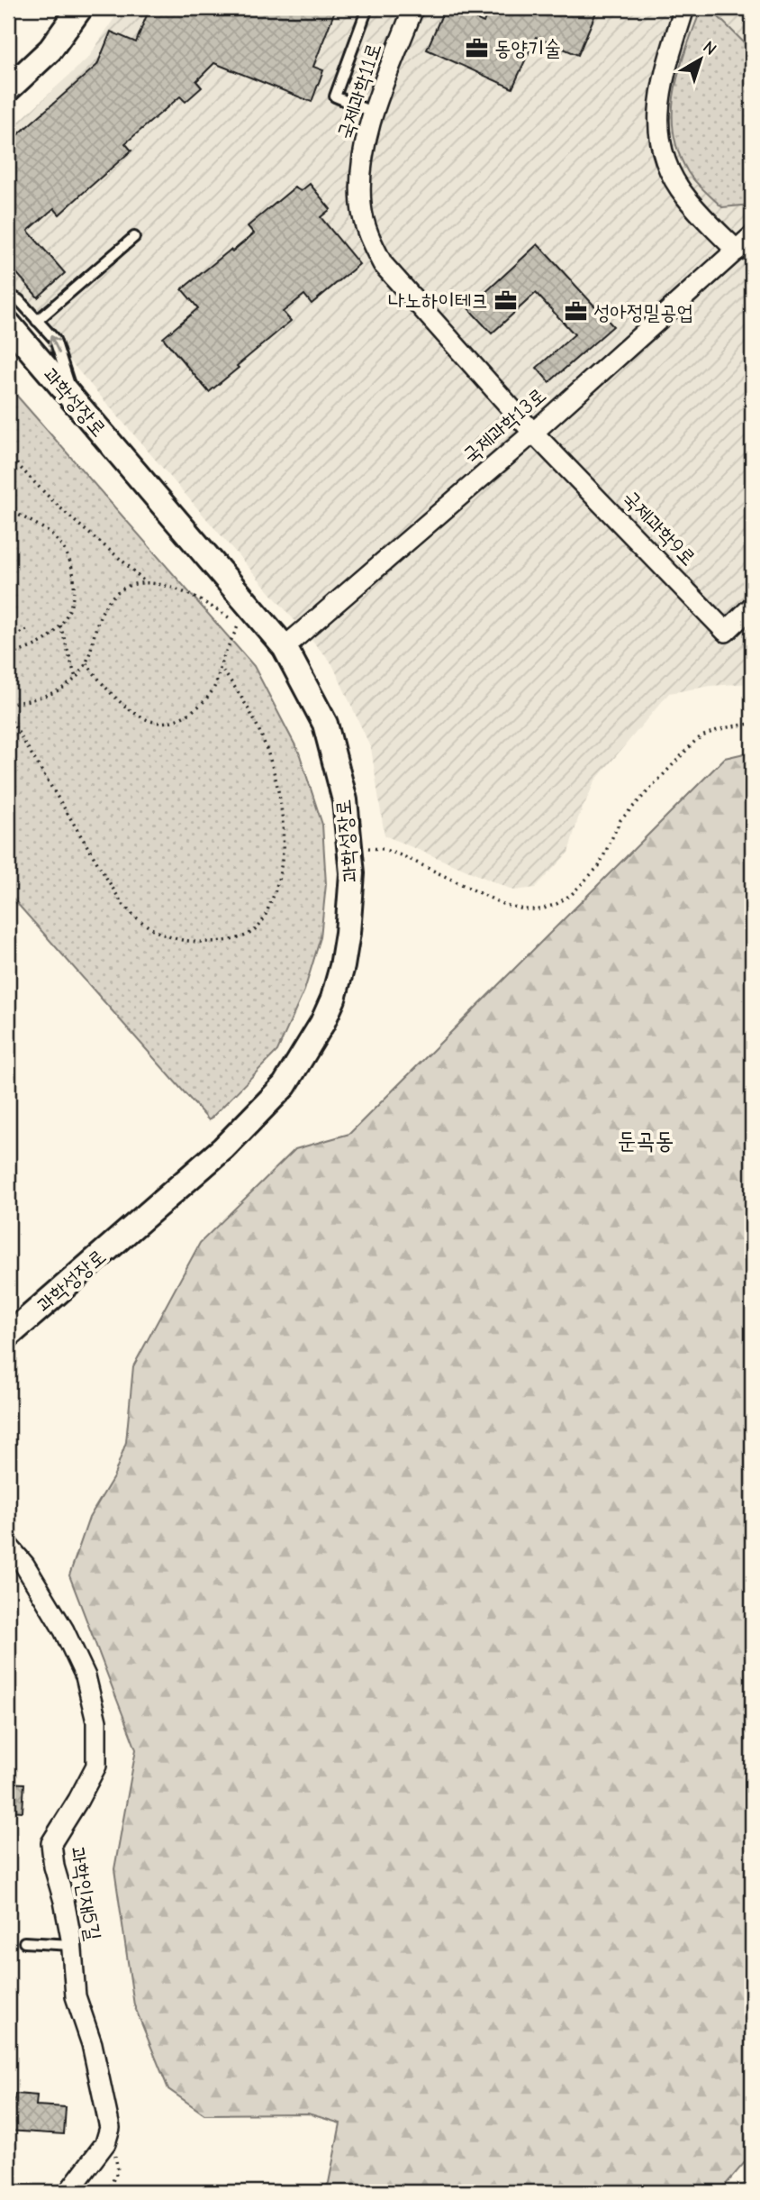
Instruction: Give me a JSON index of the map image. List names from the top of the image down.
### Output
{
  "streets": {
    "street": [
      "국제과학11로",
      "과학성장로",
      "국제과학13로",
      "국제과학9로",
      "과학인재5길"
    ]
  },
  "crossings": [
    ["국제과학11로", "국제과학13로"],
    ["국제과학11로", "국제과학9로"],
    ["과학성장로", "국제과학13로"],
    ["국제과학13로", "국제과학9로"]
  ],
  "districts": ["둔곡동"],
  "places": {
    "office": ["동양기술", "나노하이테크", "성아정밀공업"]
  },
  "north": "top right"
}
